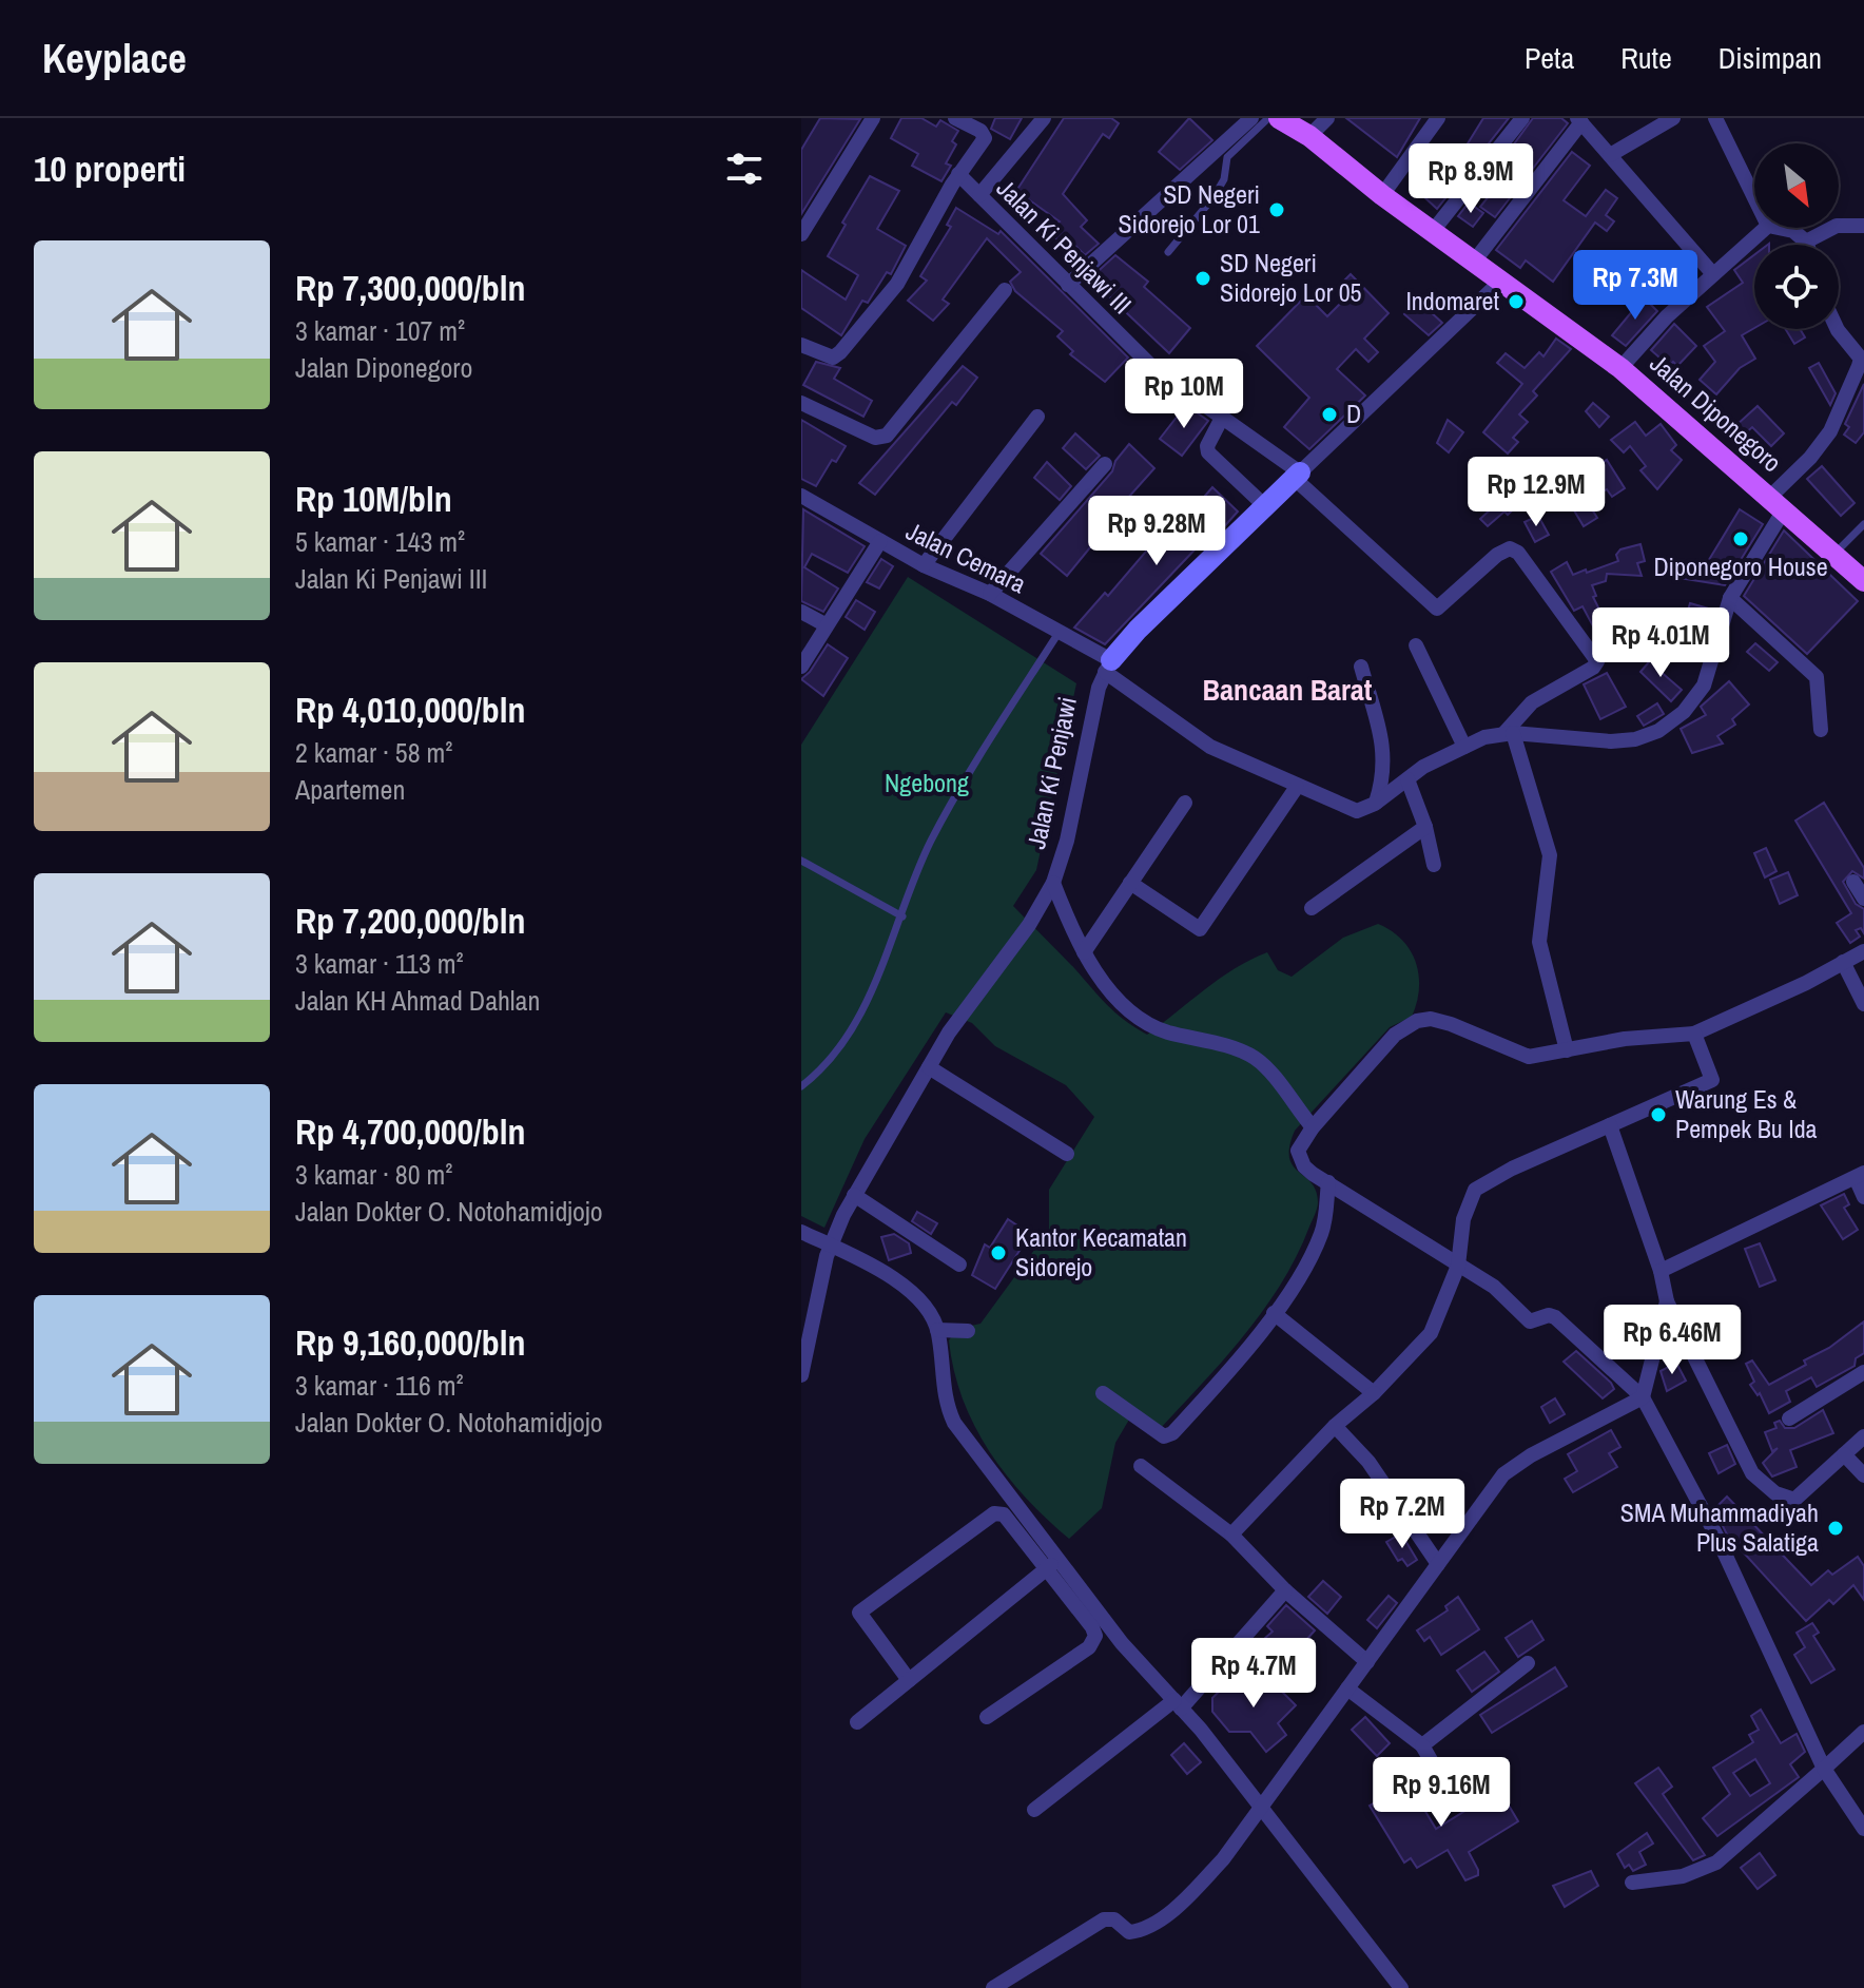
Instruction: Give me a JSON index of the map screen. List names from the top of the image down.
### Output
{
  "streets": {
    "main road": ["Jalan Diponegoro"],
    "street": ["Jalan Ki Penjawi III", "Jalan Cemara", "Jalan Ki Penjawi"]
  },
  "crossings": [
    ["Jalan Ki Penjawi III", "Jalan Ki Penjawi"],
    ["Jalan Diponegoro", "Jalan Ki Penjawi"],
    ["Jalan Cemara", "Jalan Ki Penjawi"]
  ],
  "districts": ["Bancaan Barat"],
  "parks": ["Ngebong"],
  "places": [
    "SD Negeri Sidorejo Lor 01",
    "SD Negeri Sidorejo Lor 05",
    "Indomaret",
    "D",
    "Diponegoro House",
    "Warung Es & Pempek Bu Ida",
    "Kantor Kecamatan Sidorejo",
    "SMA Muhammadiyah Plus Salatiga"
  ],
  "north": "bottom right",
  "page": {
    "header": "Keyplace",
    "nav": ["Peta", "Rute", "Disimpan"],
    "heading": "10 properti",
    "price": [
      "Rp 8.9M",
      "Rp 7.3M",
      "Rp 10M",
      "Rp 12.9M",
      "Rp 9.28M",
      "Rp 4.01M",
      "Rp 6.46M",
      "Rp 7.2M",
      "Rp 4.7M",
      "Rp 9.16M"
    ],
    "list": [
      {
        "name": "Rp 7,300,000/bln",
        "note": "3 kamar · 107 m² · Jalan Diponegoro"
      },
      {
        "name": "Rp 10M/bln",
        "note": "5 kamar · 143 m² · Jalan Ki Penjawi III"
      },
      {
        "name": "Rp 4,010,000/bln",
        "note": "2 kamar · 58 m² · Apartemen"
      },
      {
        "name": "Rp 7,200,000/bln",
        "note": "3 kamar · 113 m² · Jalan KH Ahmad Dahlan"
      },
      {
        "name": "Rp 4,700,000/bln",
        "note": "3 kamar · 80 m² · Jalan Dokter O. Notohamidjojo"
      },
      {
        "name": "Rp 9,160,000/bln",
        "note": "3 kamar · 116 m² · Jalan Dokter O. Notohamidjojo"
      }
    ]
  }
}
